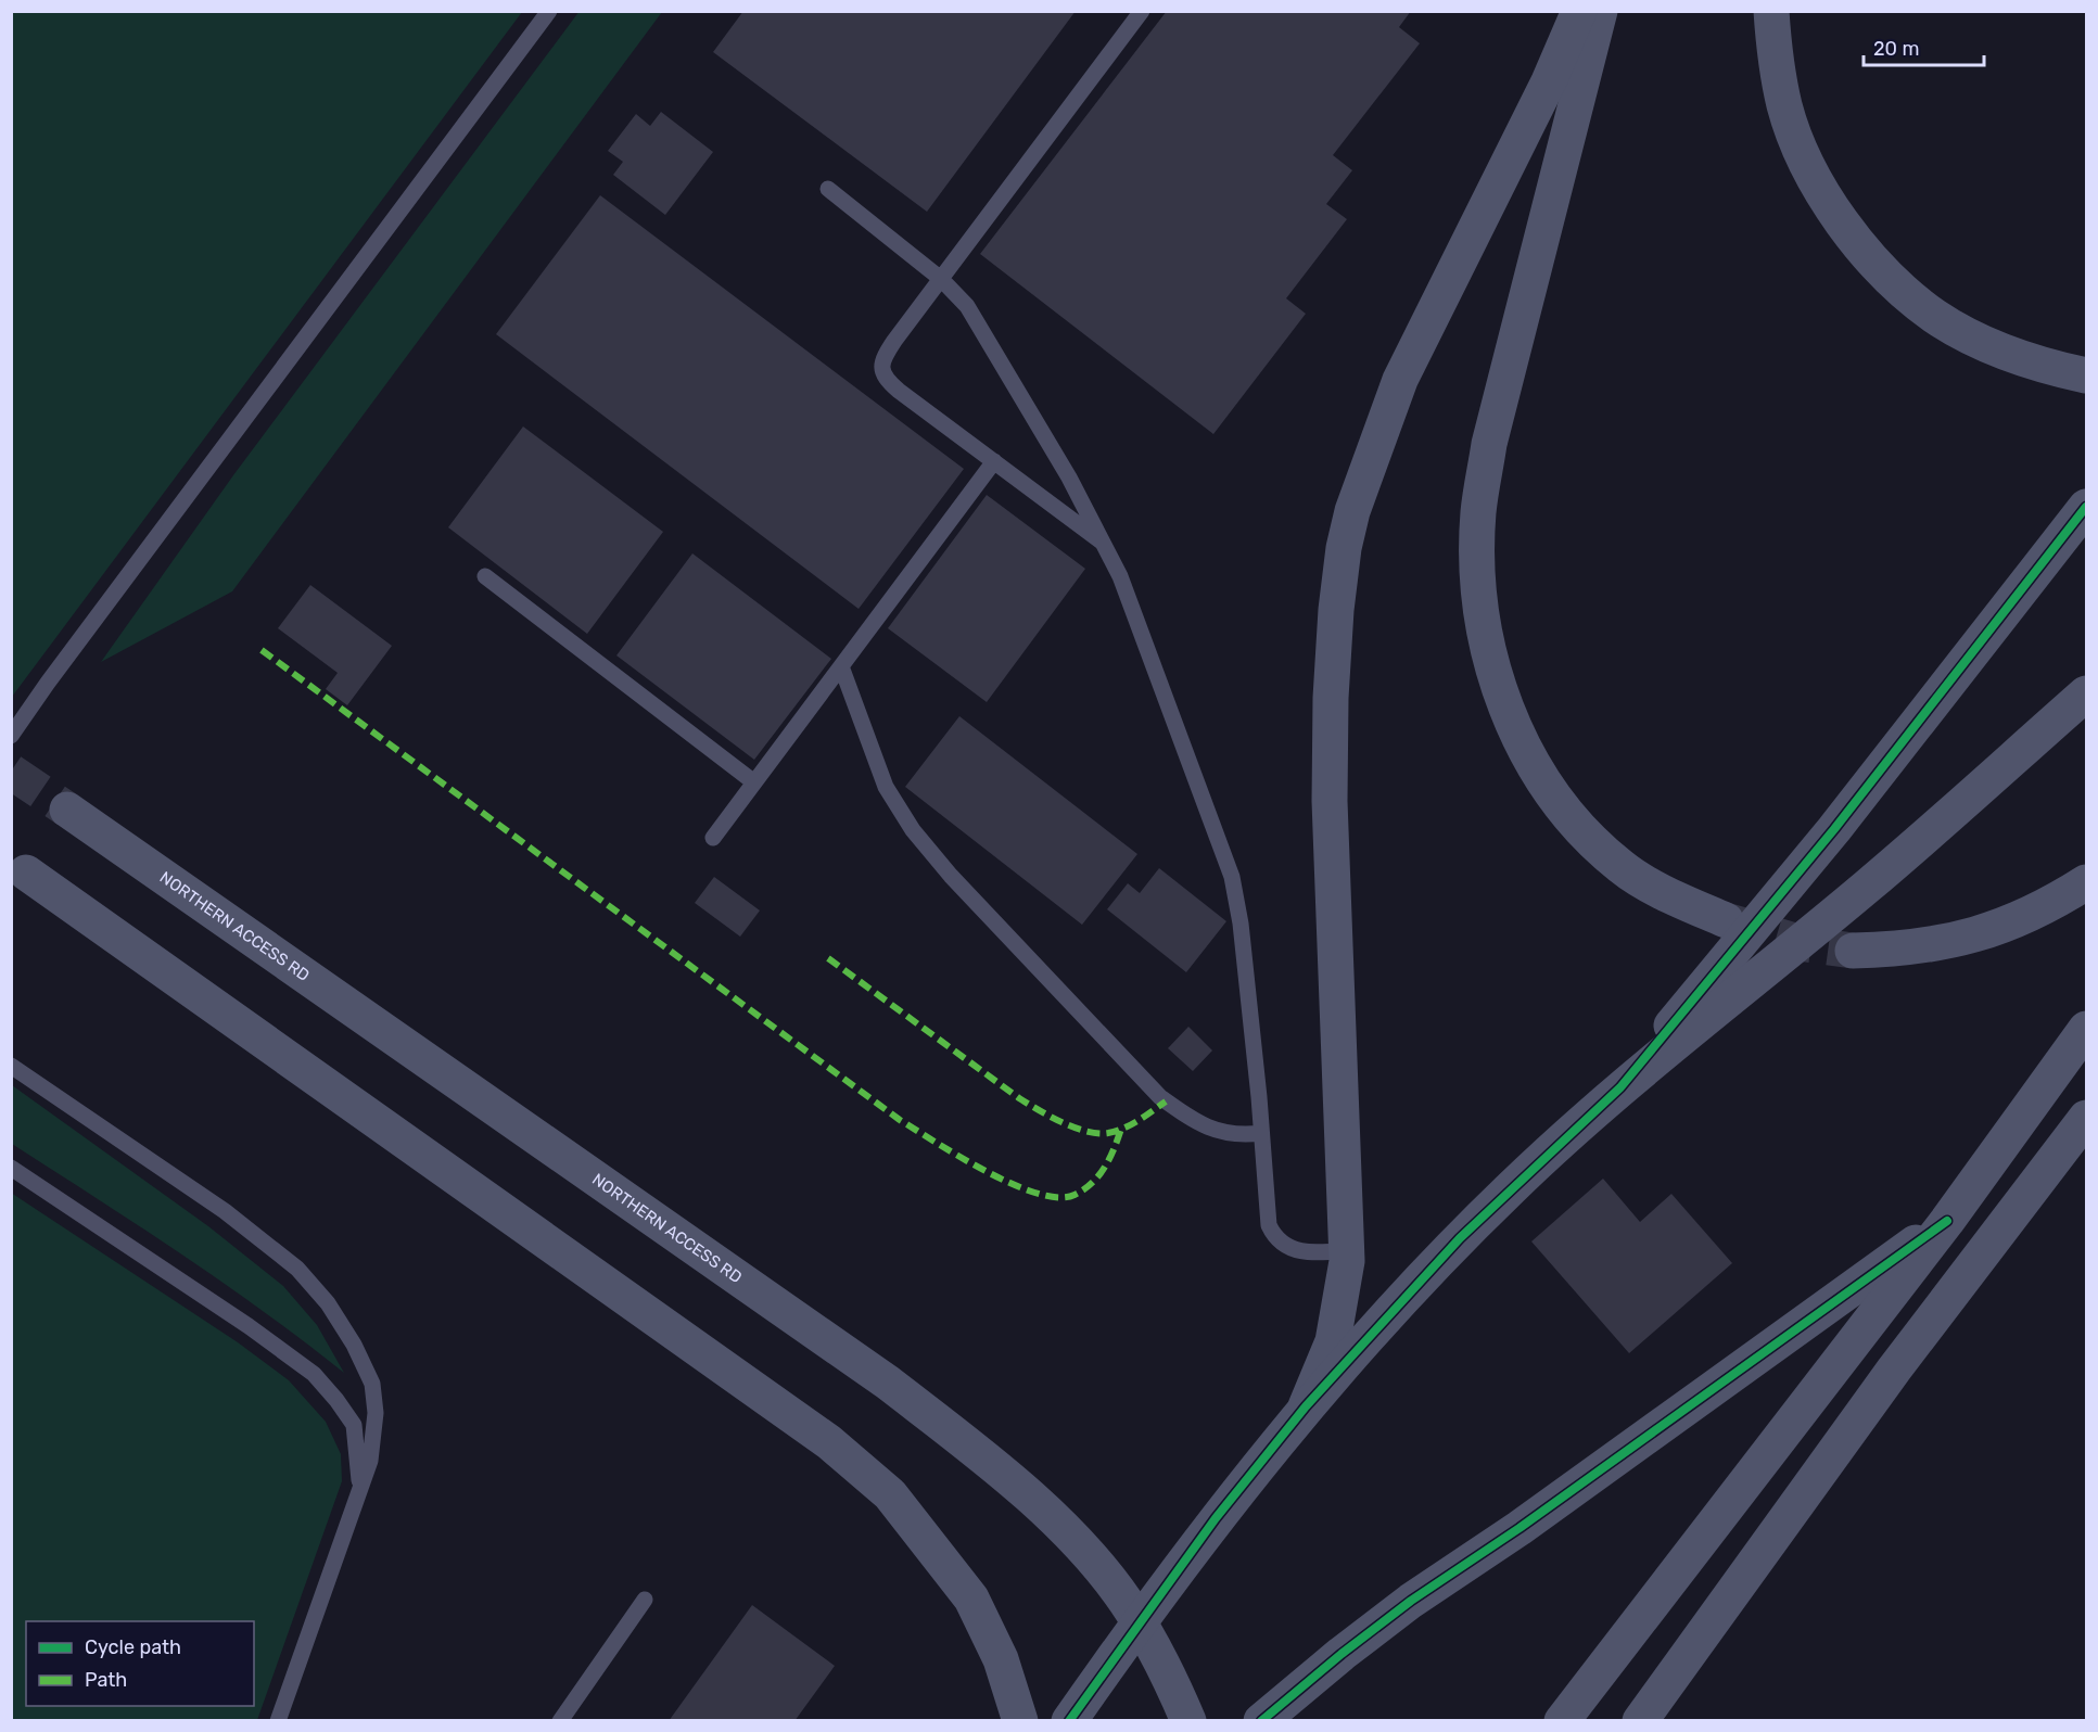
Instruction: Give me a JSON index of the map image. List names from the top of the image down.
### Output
{
  "streets": {
    "main road": ["NORTHERN ACCESS RD"]
  },
  "legend": ["Cycle path", "Path"],
  "scale_bar": "20 m"
}
